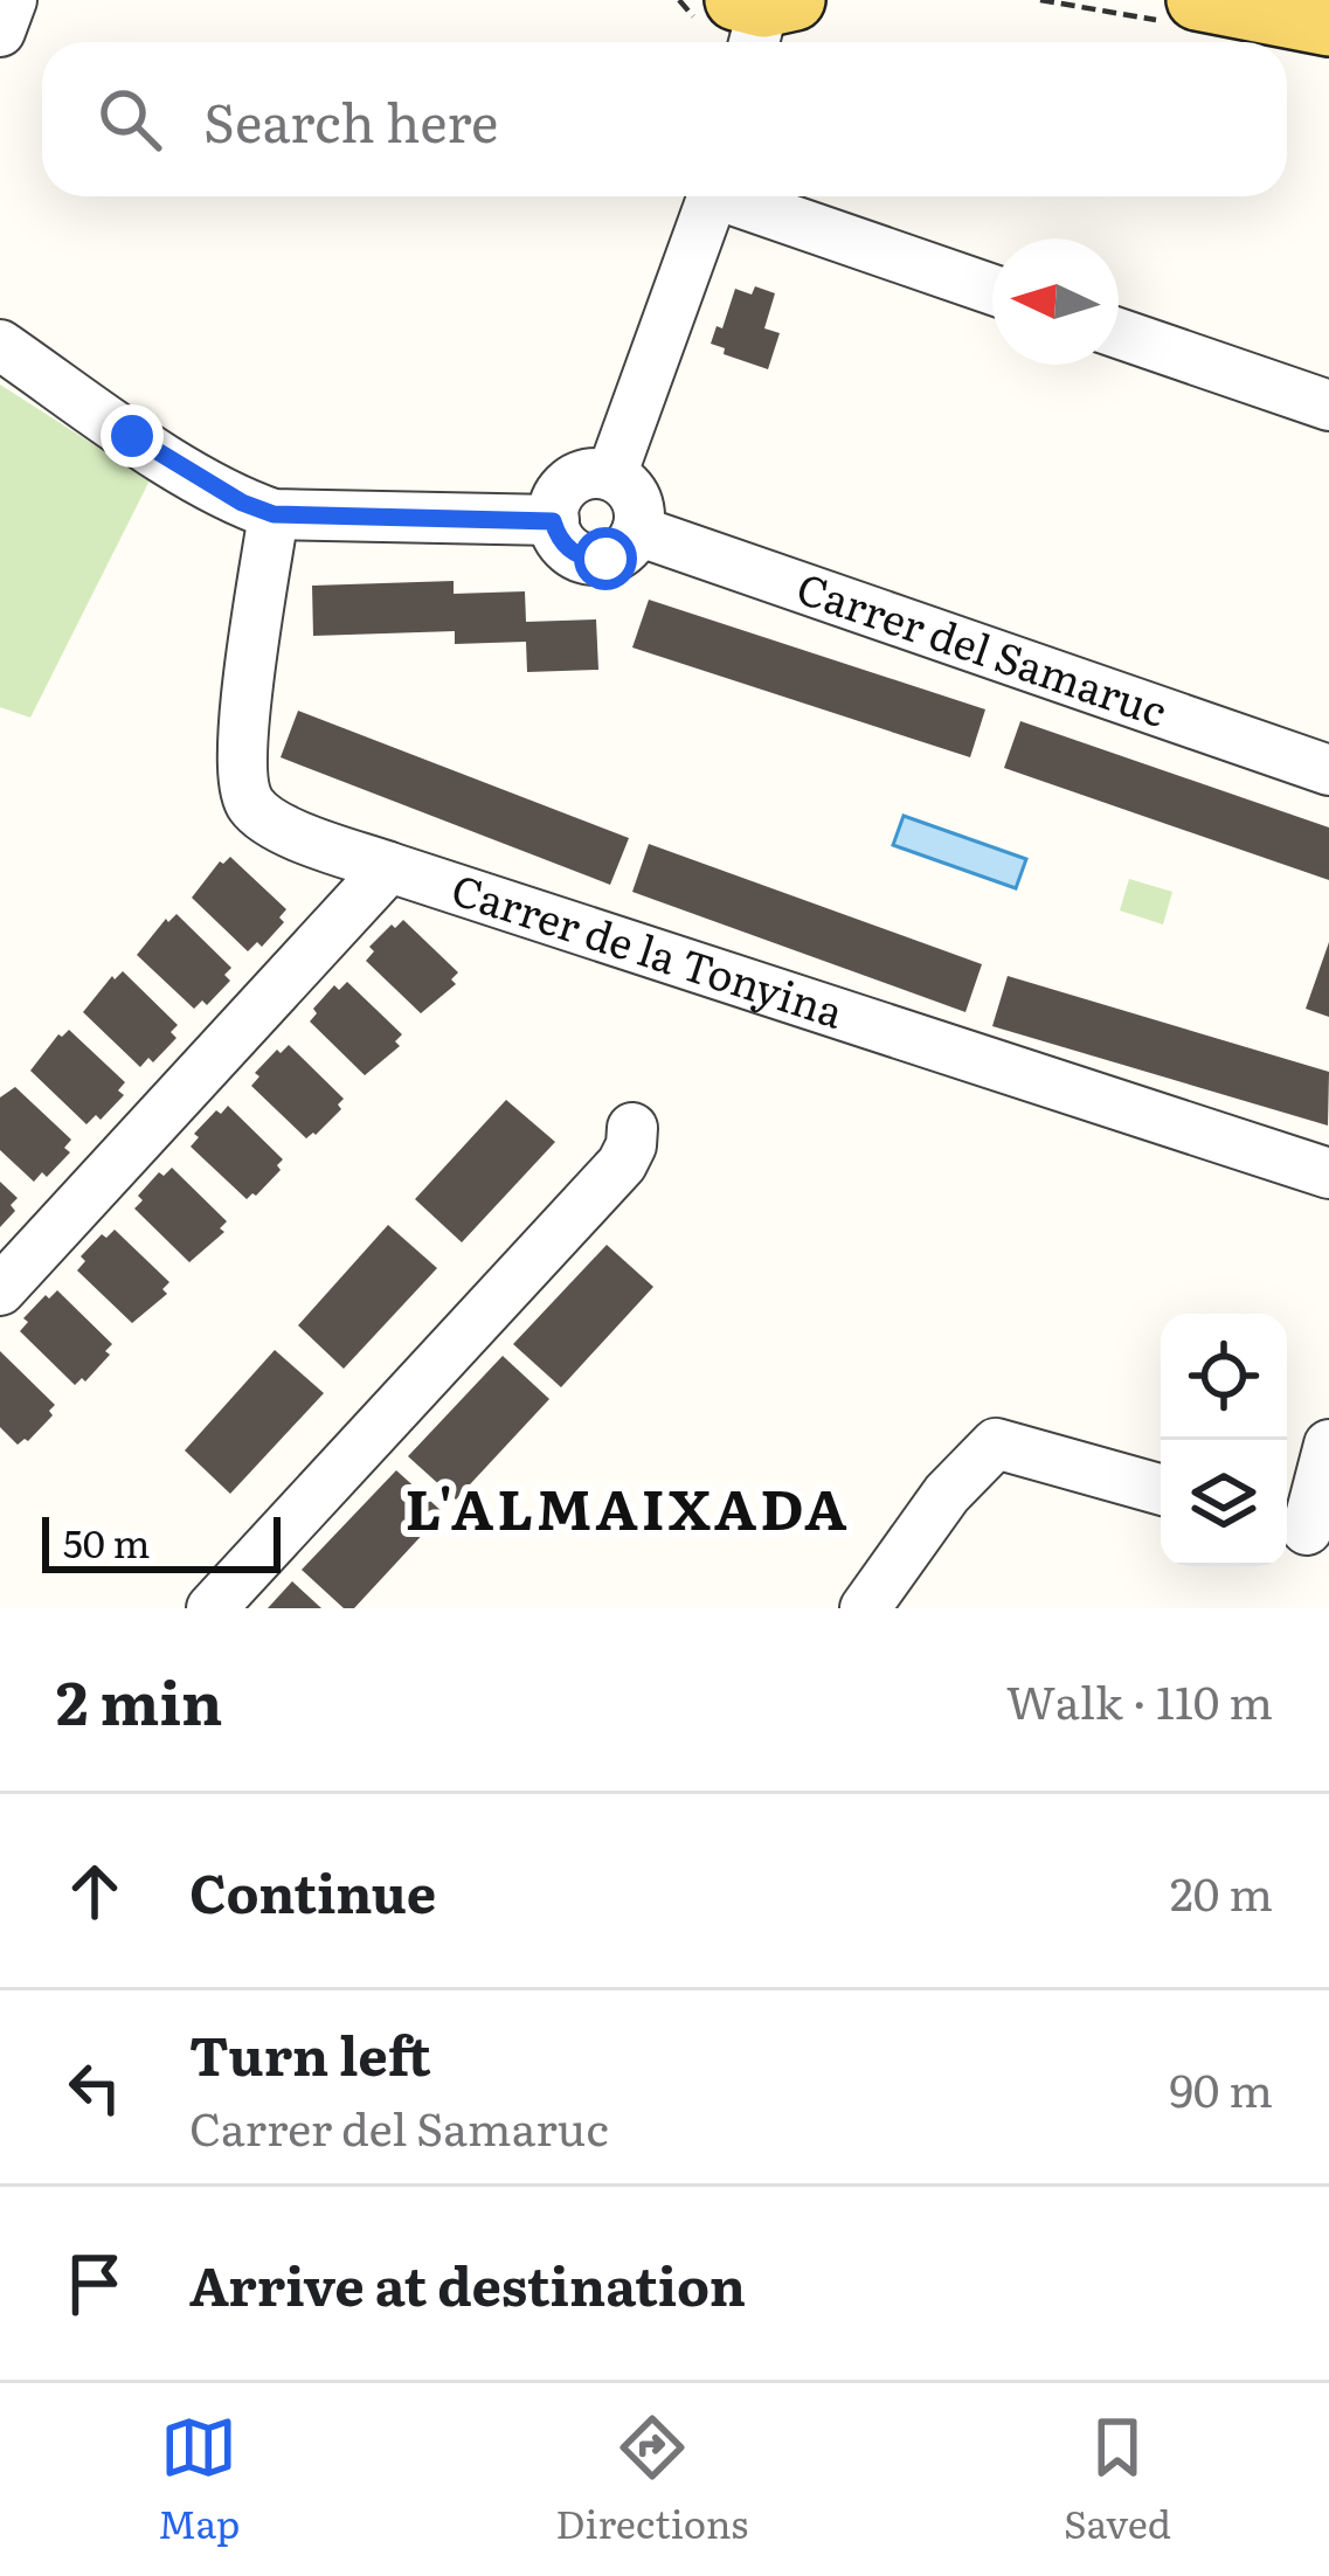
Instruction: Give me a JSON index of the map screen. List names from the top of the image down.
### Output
{
  "streets": {
    "street": ["Carrer del Samaruc", "Carrer de la Tonyina"]
  },
  "districts": ["L'ALMAIXADA"],
  "scale_bar": "50 m",
  "north": "left",
  "page": {
    "search": "Search here",
    "scale": "50 m",
    "heading": ["2 min", "Walk · 110 m"],
    "list": [
      ["Continue", "20 m"],
      ["Turn left", "Carrer del Samaruc", "90 m"],
      "Arrive at destination"
    ],
    "nav": ["Map", "Directions", "Saved"]
  }
}
